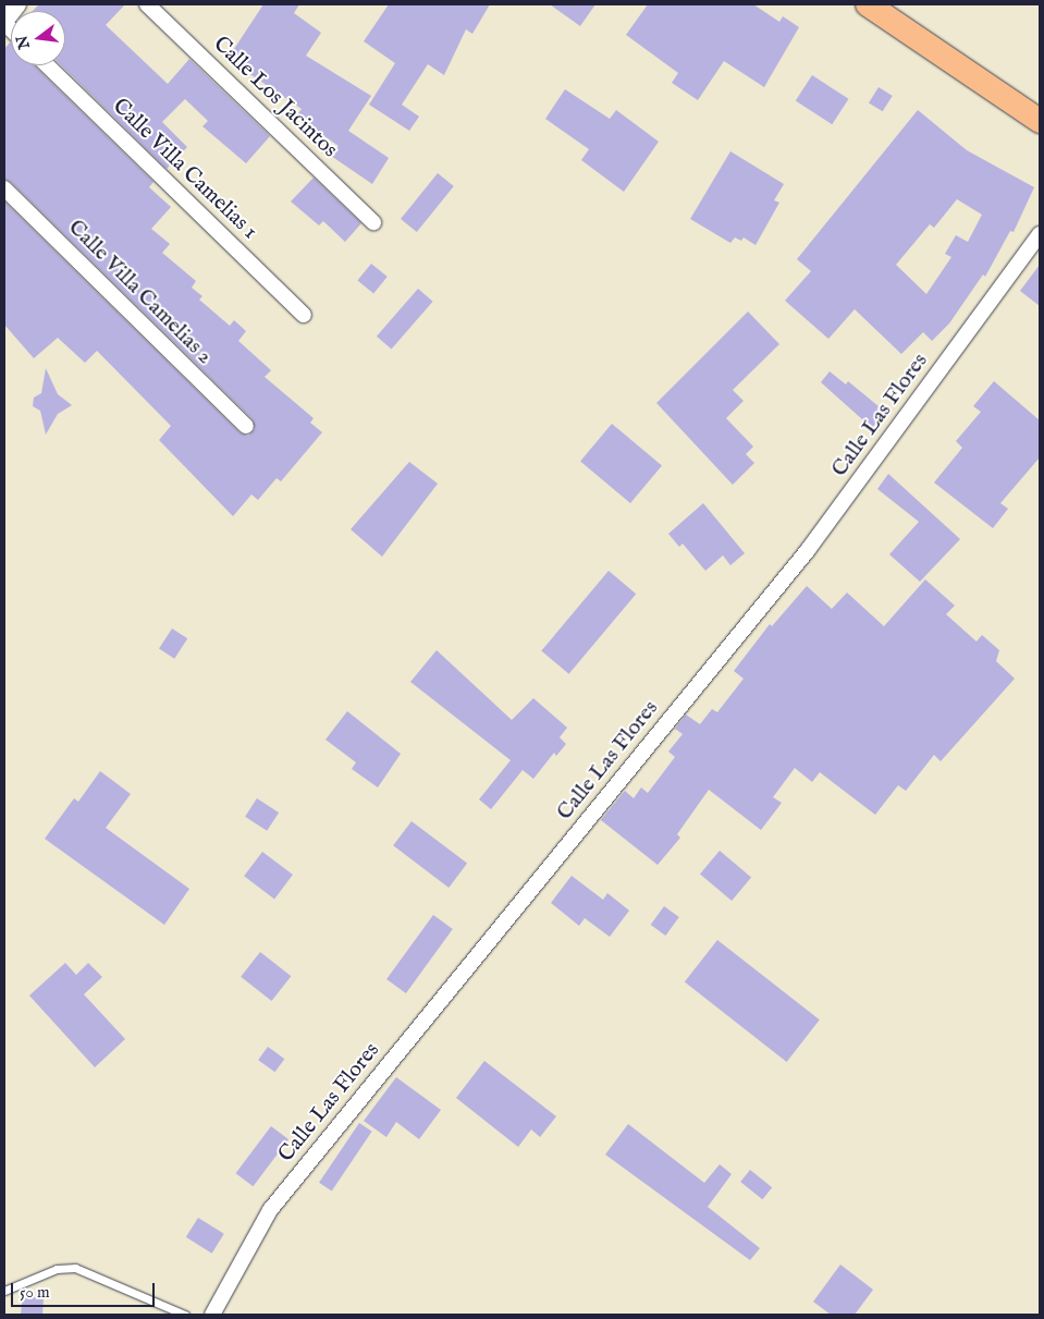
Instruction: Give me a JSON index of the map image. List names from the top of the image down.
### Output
{
  "streets": {
    "street": [
      "Calle Los Jacintos",
      "Calle Villa Camelias 1",
      "Calle Villa Camelias 2",
      "Calle Las Flores"
    ]
  },
  "scale_bar": "50 m",
  "north": "left"
}
